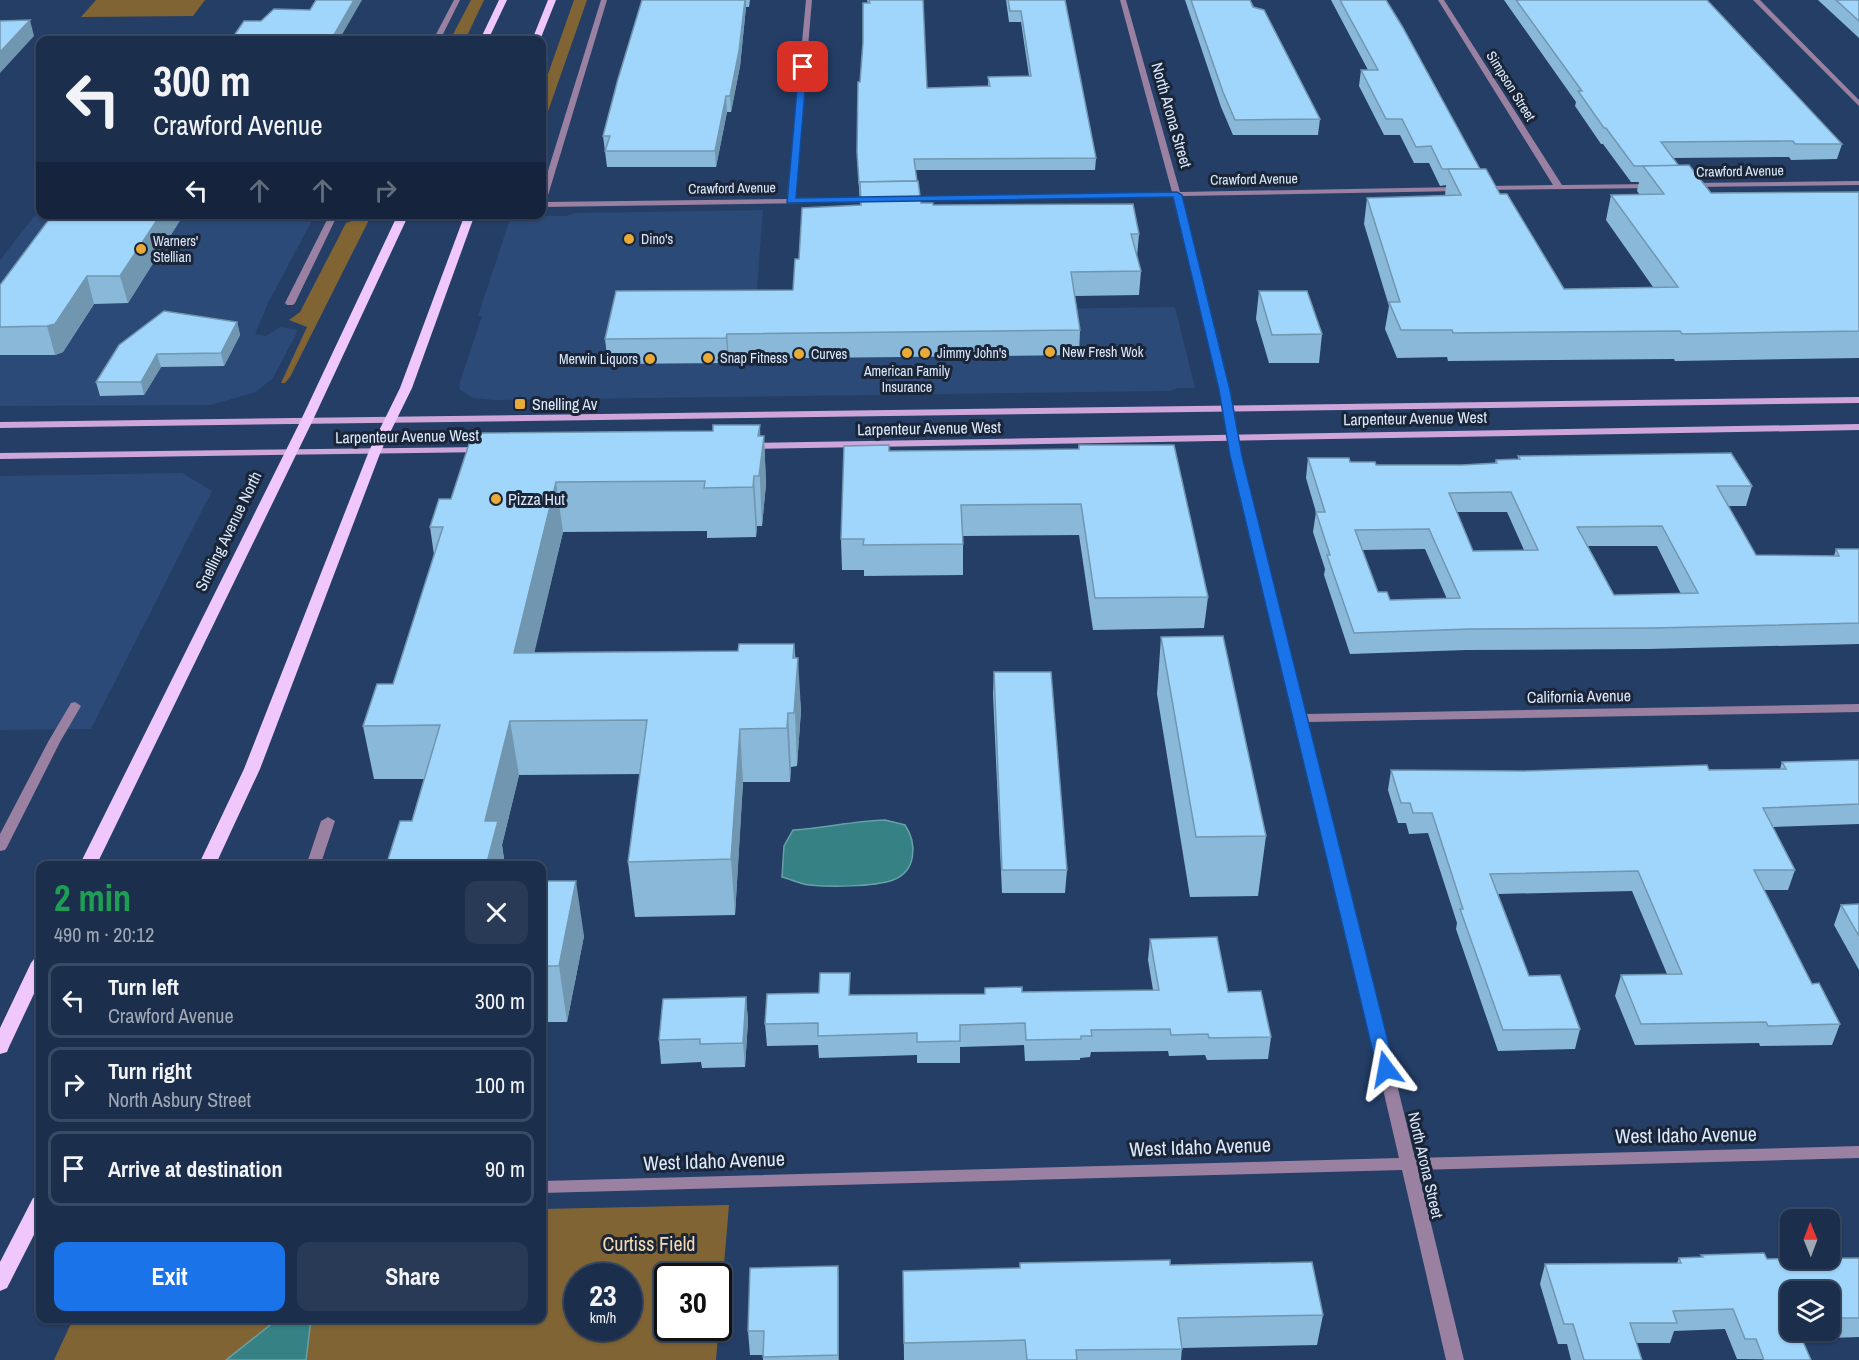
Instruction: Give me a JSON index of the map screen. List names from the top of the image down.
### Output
{
  "streets": {
    "main road": ["Larpenteur Avenue West", "Snelling Avenue North"],
    "street": [
      "Simpson Street",
      "North Arona Street",
      "Crawford Avenue",
      "California Avenue",
      "West Idaho Avenue"
    ]
  },
  "crossings": [
    ["North Arona Street", "Crawford Avenue"],
    ["North Arona Street", "Larpenteur Avenue West"],
    ["North Arona Street", "California Avenue"],
    ["North Arona Street", "West Idaho Avenue"],
    ["Larpenteur Avenue West", "Snelling Avenue North"]
  ],
  "parks": ["Curtiss Field"],
  "places": {
    "other": [
      "Dino's",
      "Warners' Stellian",
      "New Fresh Wok",
      "American Family Insurance",
      "Jimmy John's",
      "Curves",
      "Snap Fitness",
      "Merwin Liquors",
      "Pizza Hut"
    ],
    "transit": ["Snelling Av"]
  },
  "north": "top",
  "page": {
    "turn": ["300 m", "Crawford Avenue"],
    "heading": ["2 min", "490 m · 20:12"],
    "list": [
      {
        "name": "Turn left",
        "note": "Crawford Avenue",
        "value": "300 m"
      },
      {
        "name": "Turn right",
        "note": "North Asbury Street",
        "value": "100 m"
      },
      {
        "name": "Arrive at destination",
        "value": "90 m"
      }
    ],
    "buttons": ["Exit", "Share"],
    "speed": "23 km/h",
    "limit": "30"
  }
}
